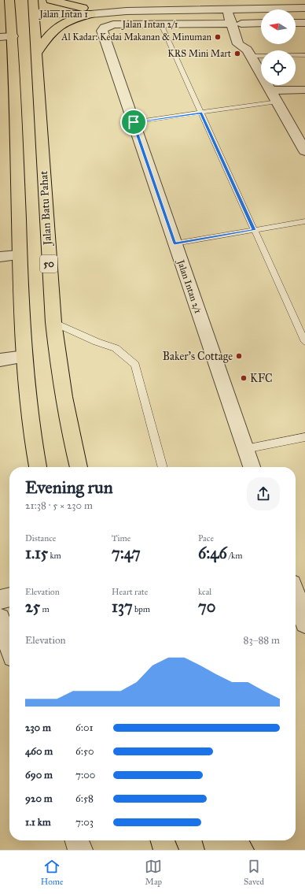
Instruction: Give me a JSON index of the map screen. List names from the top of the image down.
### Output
{
  "streets": {
    "highway": ["Jalan Batu Pahat", "50"],
    "street": ["Jalan Intan 1", "Jalan Intan 2/1"]
  },
  "crossings": [
    ["Jalan Intan 1", "Jalan Batu Pahat"]
  ],
  "places": [
    "Al Kadar: Kedai Makanan & Minuman",
    "KRS Mini Mart",
    "Baker's Cottage",
    "KFC"
  ],
  "north": "left",
  "page": {
    "heading": ["Evening run", "21:38 · 5 × 230 m"],
    "stats": [
      ["Distance", "1.15 km"],
      ["Time", "7:47"],
      ["Pace", "6:46 /km"],
      ["Elevation", "25 m"],
      ["Heart rate", "137 bpm"],
      ["kcal", "70"]
    ],
    "chart": ["Elevation", "83–88 m"],
    "list": [
      {
        "name": "230 m",
        "note": "6:01"
      },
      {
        "name": "460 m",
        "note": "6:50"
      },
      {
        "name": "690 m",
        "note": "7:00"
      },
      {
        "name": "920 m",
        "note": "6:58"
      },
      {
        "name": "1.1 km",
        "note": "7:03"
      }
    ],
    "tabs": ["Home", "Map", "Saved"]
  }
}
